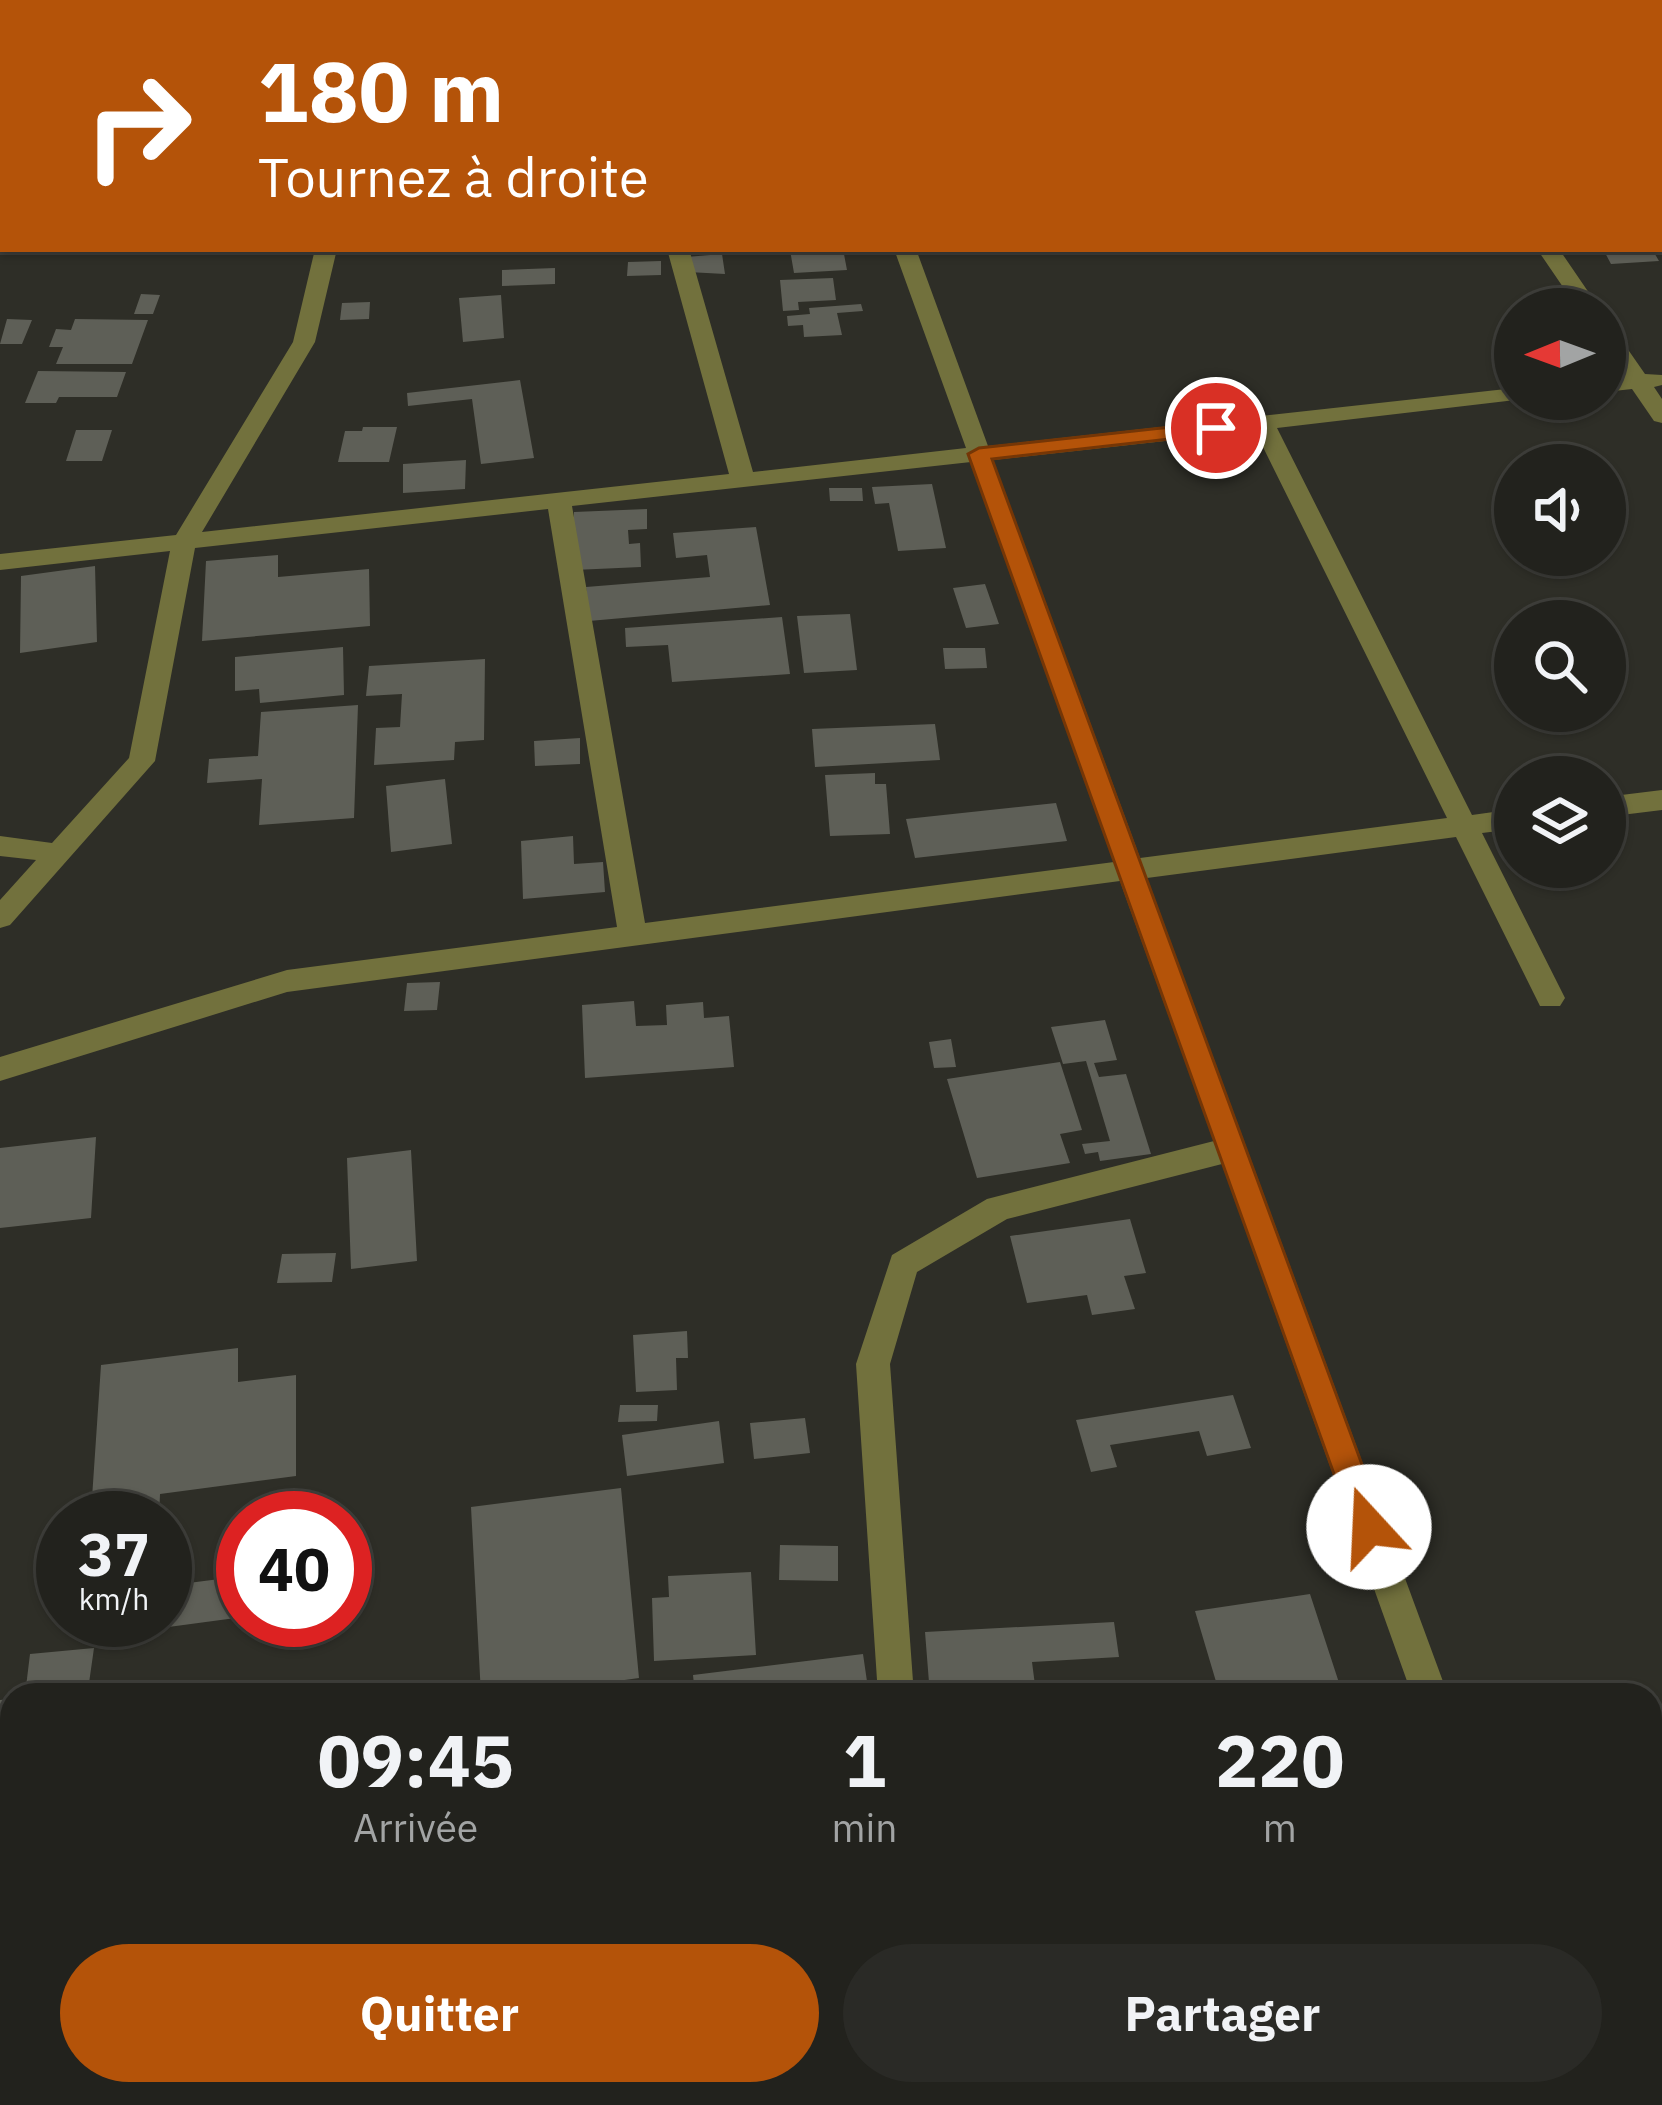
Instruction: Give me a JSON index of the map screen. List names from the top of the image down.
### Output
{
  "north": "left",
  "page": {
    "turn": ["180 m", "Tournez à droite"],
    "speed": "37 km/h",
    "limit": "40",
    "eta": [
      "09:45",
      "Arrivée",
      "1",
      "min",
      "220",
      "m"
    ],
    "buttons": ["Quitter", "Partager"]
  }
}
